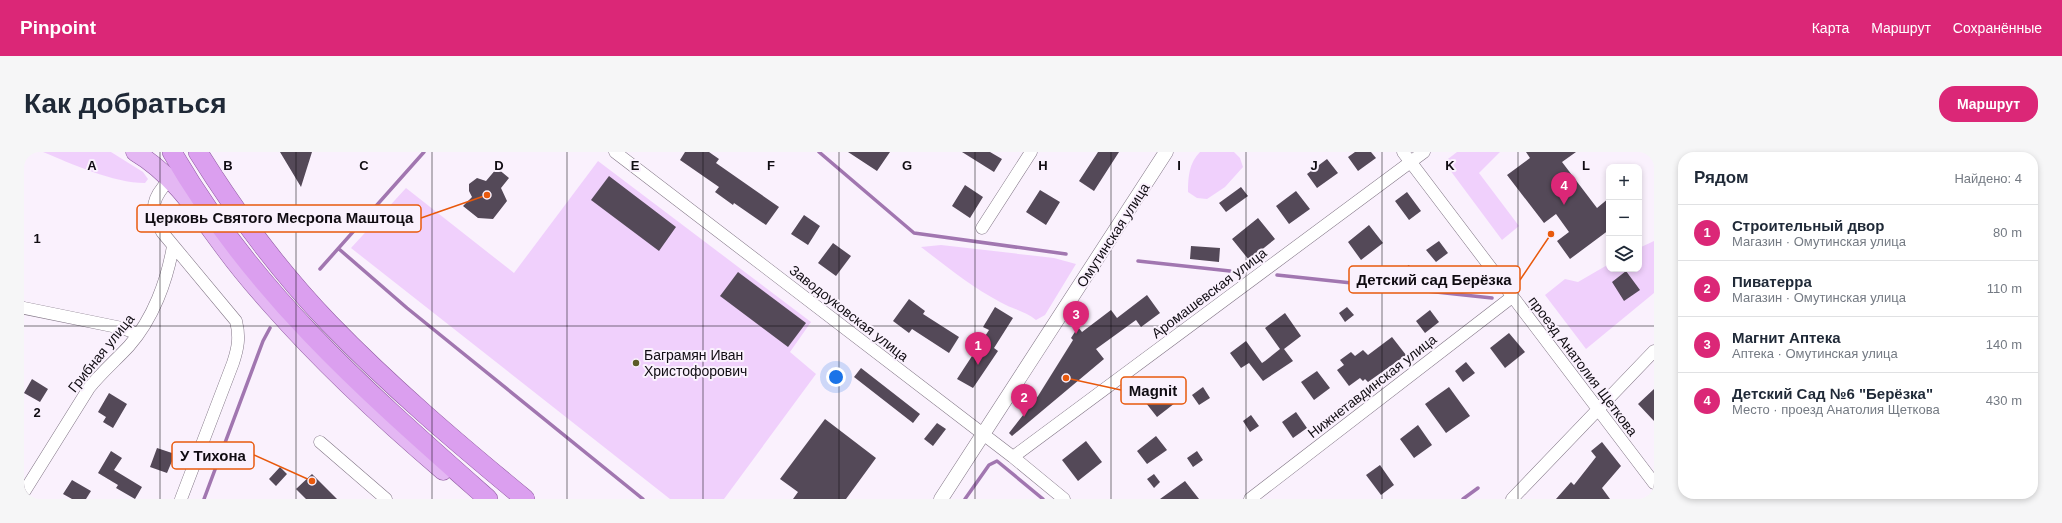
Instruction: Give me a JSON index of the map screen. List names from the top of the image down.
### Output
{
  "streets": {
    "street": [
      "Омутинская улица",
      "Аромашевская улица",
      "Заводоуковская улица",
      "Грибная улица",
      "проезд Анатолия Щеткова",
      "Нижнетавдинская улица"
    ]
  },
  "crossings": [
    ["Омутинская улица", "Заводоуковская улица"],
    ["Аромашевская улица", "Заводоуковская улица"],
    ["Аромашевская улица", "проезд Анатолия Щеткова"],
    ["проезд Анатолия Щеткова", "Нижнетавдинская улица"]
  ],
  "places": [
    "Церковь Святого Месропа Маштоца",
    "Детский сад Берёзка",
    "Баграмян Иван Христофорович",
    "Magnit",
    "У Тихона"
  ],
  "page": {
    "header": "Pinpoint",
    "nav": ["Карта", "Маршрут", "Сохранённые"],
    "buttons": "Маршрут",
    "title": "Как добраться",
    "heading": ["Рядом", "Найдено: 4"],
    "map_buttons": ["+", "−"],
    "pins": [
      "4",
      "3",
      "1",
      "2"
    ],
    "list": [
      {
        "mark": "1",
        "name": "Строительный двор",
        "note": "Магазин · Омутинская улица",
        "value": "80 m"
      },
      {
        "mark": "2",
        "name": "Пиватерра",
        "note": "Магазин · Омутинская улица",
        "value": "110 m"
      },
      {
        "mark": "3",
        "name": "Магнит Аптека",
        "note": "Аптека · Омутинская улица",
        "value": "140 m"
      },
      {
        "mark": "4",
        "name": "Детский Сад №6 \"Берёзка\"",
        "note": "Место · проезд Анатолия Щеткова",
        "value": "430 m"
      }
    ]
  },
  "grid": {
    "columns": [
      "A",
      "B",
      "C",
      "D",
      "E",
      "F",
      "G",
      "H",
      "I",
      "J",
      "K",
      "L"
    ],
    "rows": ["1", "2"]
  }
}
